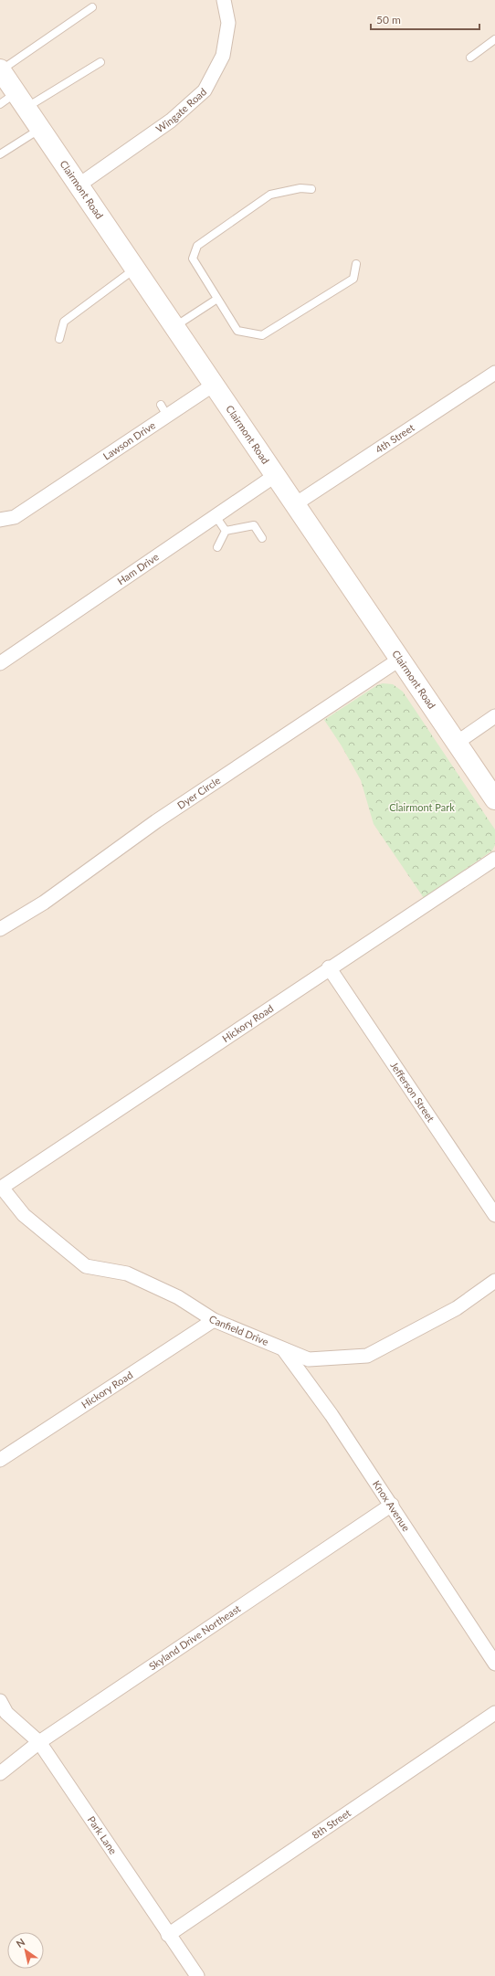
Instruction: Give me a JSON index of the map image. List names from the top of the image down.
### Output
{
  "streets": {
    "main road": ["Clairmont Road"],
    "street": [
      "Wingate Road",
      "4th Street",
      "Lawson Drive",
      "Ham Drive",
      "Dyer Circle",
      "Hickory Road",
      "Jefferson Street",
      "Canfield Drive",
      "Knox Avenue",
      "Skyland Drive Northeast",
      "8th Street",
      "Park Lane"
    ]
  },
  "crossings": [
    ["Wingate Road", "Clairmont Road"],
    ["Clairmont Road", "4th Street"],
    ["Clairmont Road", "Lawson Drive"],
    ["Clairmont Road", "Ham Drive"],
    ["Clairmont Road", "Dyer Circle"],
    ["Hickory Road", "Jefferson Street"],
    ["Hickory Road", "Canfield Drive"],
    ["Canfield Drive", "Knox Avenue"],
    ["Knox Avenue", "Skyland Drive Northeast"],
    ["Skyland Drive Northeast", "Park Lane"],
    ["8th Street", "Park Lane"]
  ],
  "parks": ["Clairmont Park"],
  "scale_bar": "50 m",
  "north": "top left"
}
